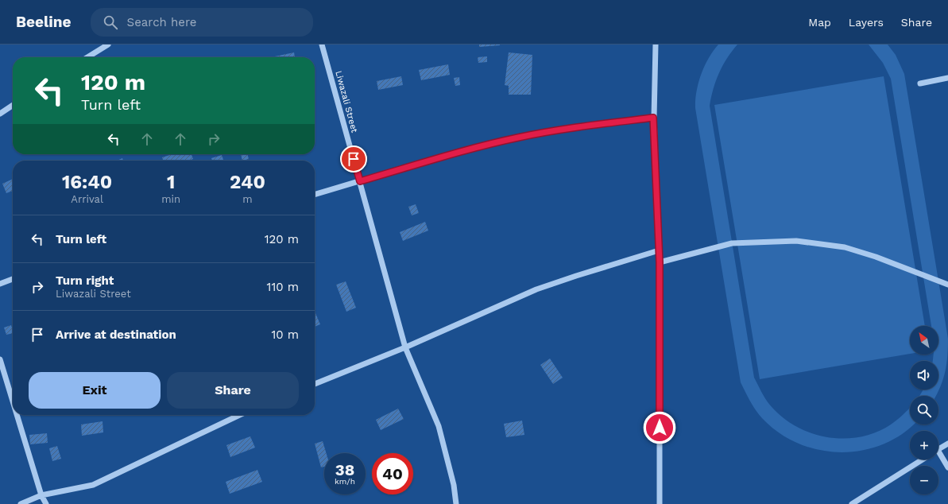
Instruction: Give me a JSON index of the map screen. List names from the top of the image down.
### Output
{
  "streets": {
    "street": ["Liwazali Street"]
  },
  "north": "top left",
  "page": {
    "header": "Beeline",
    "search": "Search here",
    "nav": ["Map", "Layers", "Share"],
    "turn": ["120 m", "Turn left"],
    "eta": [
      "16:40",
      "Arrival",
      "1",
      "min",
      "240",
      "m"
    ],
    "list": [
      {
        "name": "Turn left",
        "value": "120 m"
      },
      {
        "name": "Turn right",
        "note": "Liwazali Street",
        "value": "110 m"
      },
      {
        "name": "Arrive at destination",
        "value": "10 m"
      }
    ],
    "map_buttons": ["+", "−"],
    "buttons": ["Exit", "Share"],
    "speed": "38 km/h",
    "limit": "40"
  }
}
